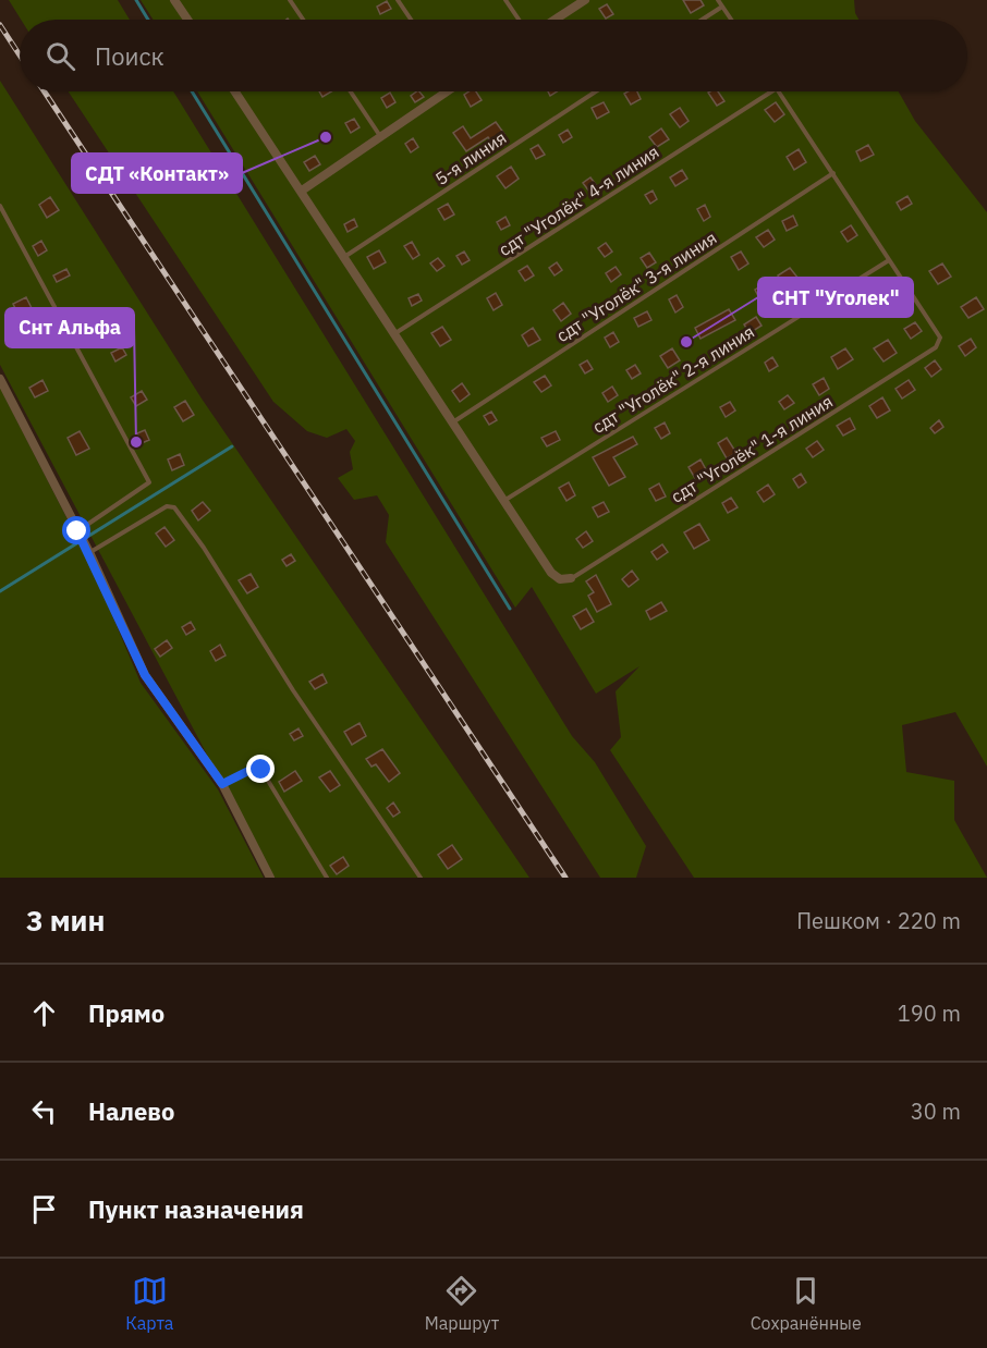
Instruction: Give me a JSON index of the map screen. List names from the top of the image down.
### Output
{
  "streets": {
    "lane": [
      "5-я линия",
      "сдт \"Уголёк\" 4-я линия",
      "сдт \"Уголёк\" 3-я линия",
      "сдт \"Уголёк\" 2-я линия",
      "сдт \"Уголёк\" 1-я линия"
    ]
  },
  "crossings": [
    ["сдт \"Уголёк\" 2-я линия", "сдт \"Уголёк\" 1-я линия"]
  ],
  "places": ["СДТ «Контакт»", "СНТ \"Уголек\"", "Снт Альфа"],
  "page": {
    "search": "Поиск",
    "heading": ["3 мин", "Пешком · 220 m"],
    "list": [
      ["Прямо", "190 m"],
      ["Налево", "30 m"],
      "Пункт назначения"
    ],
    "nav": ["Карта", "Маршрут", "Сохранённые"]
  }
}
